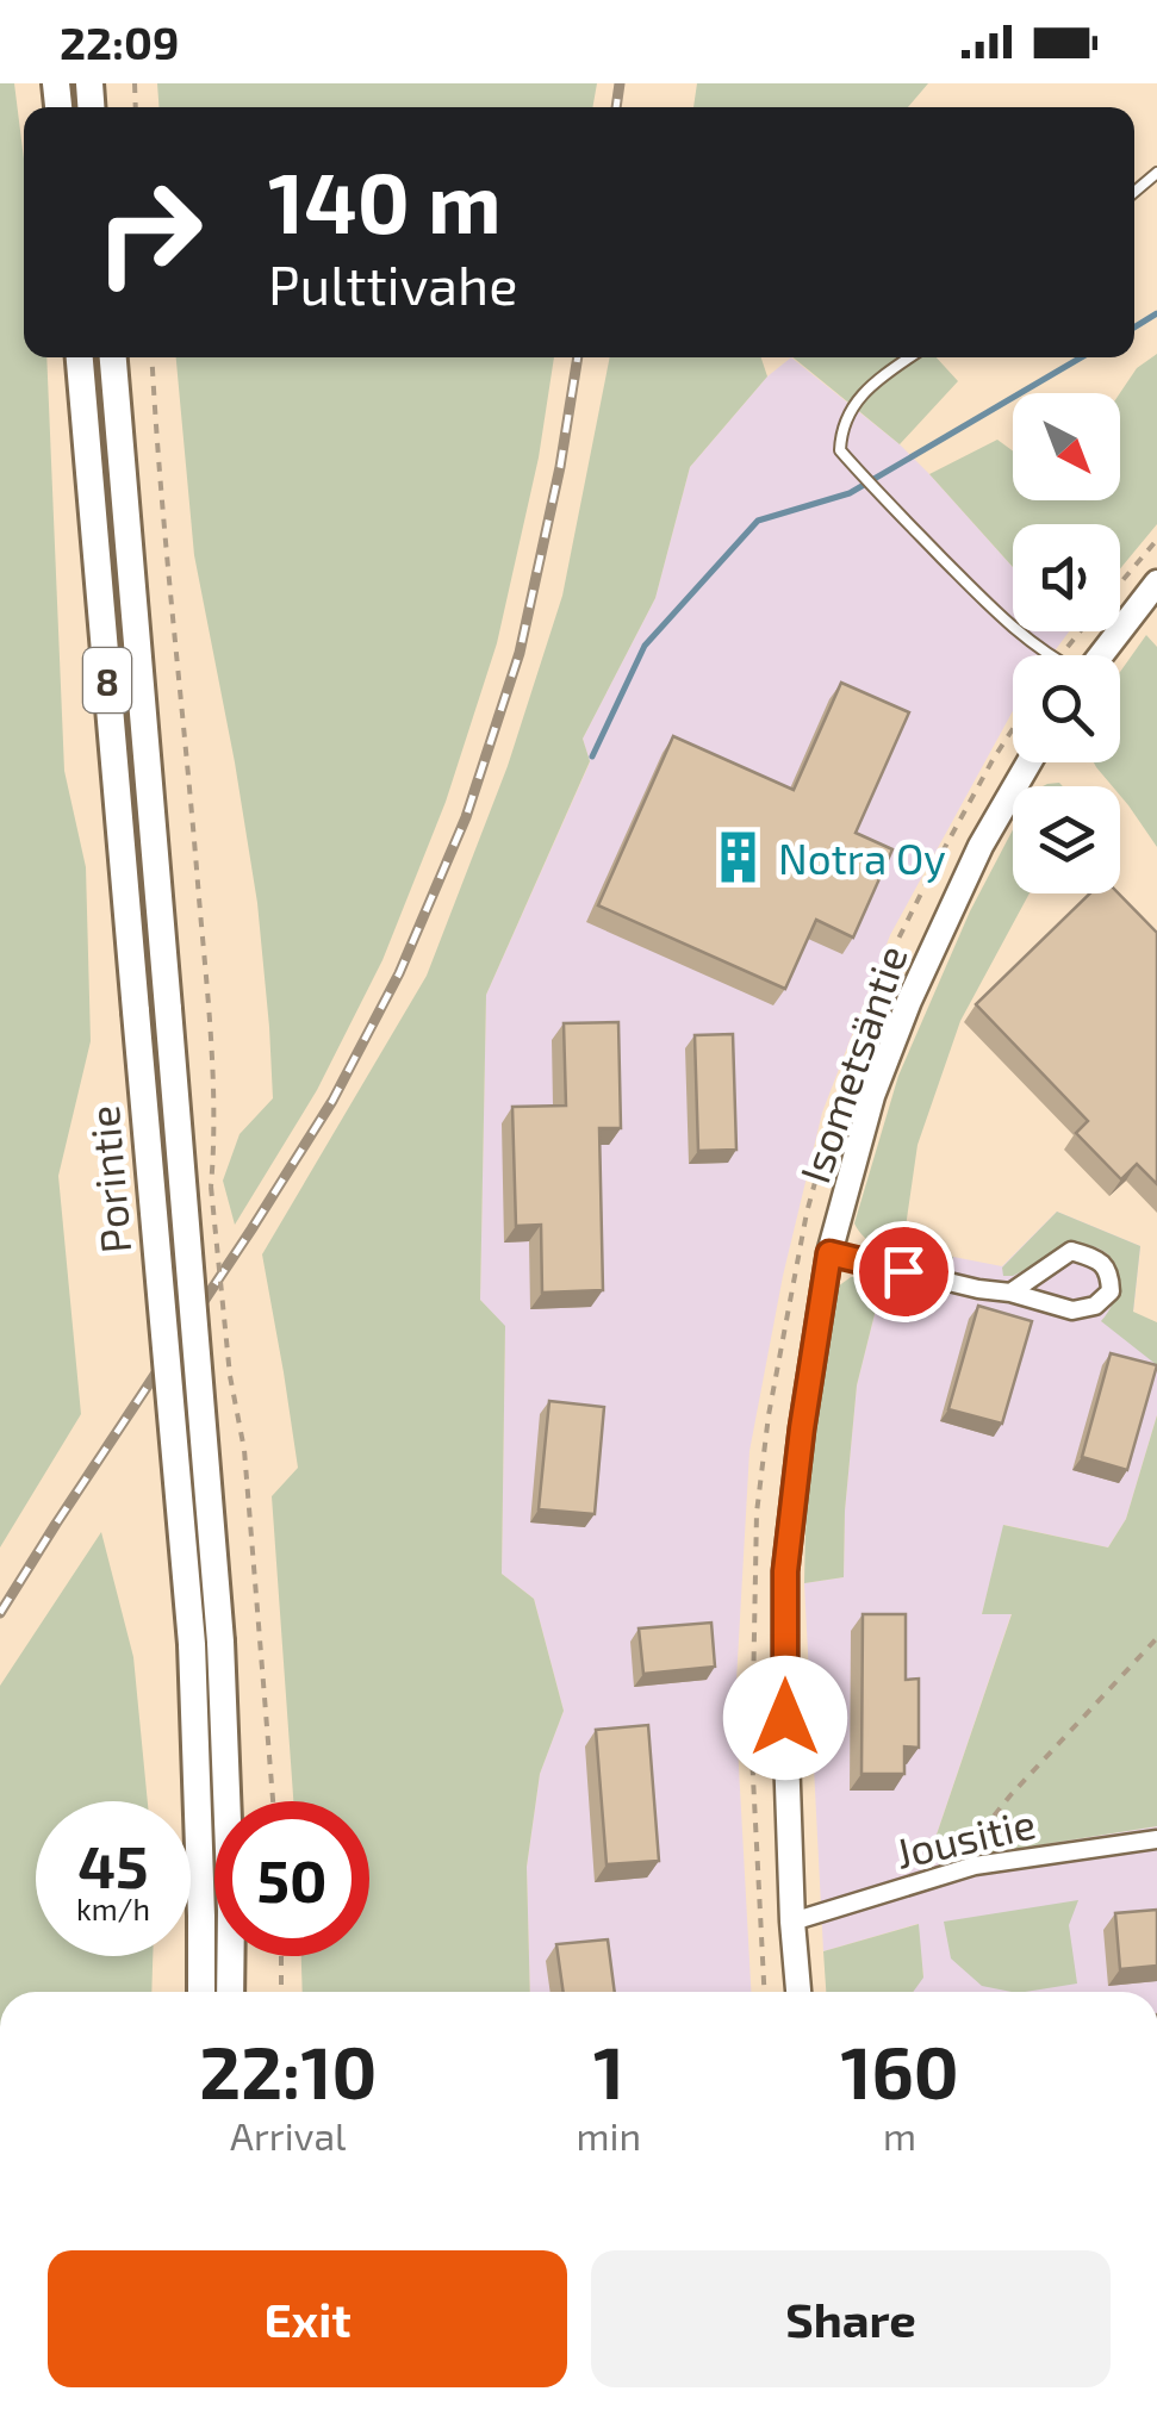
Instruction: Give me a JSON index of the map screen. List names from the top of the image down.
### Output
{
  "streets": {
    "highway": ["8", "Porintie"],
    "main road": ["Isometsäntie"],
    "street": ["Jousitie"]
  },
  "crossings": [
    ["Isometsäntie", "Jousitie"]
  ],
  "places": {
    "building": ["Notra Oy"]
  },
  "north": "bottom right",
  "page": {
    "status": "22:09",
    "turn": ["140 m", "Pulttivahe"],
    "speed": "45 km/h",
    "limit": "50",
    "eta": [
      "22:10",
      "Arrival",
      "1",
      "min",
      "160",
      "m"
    ],
    "buttons": ["Exit", "Share"]
  }
}
